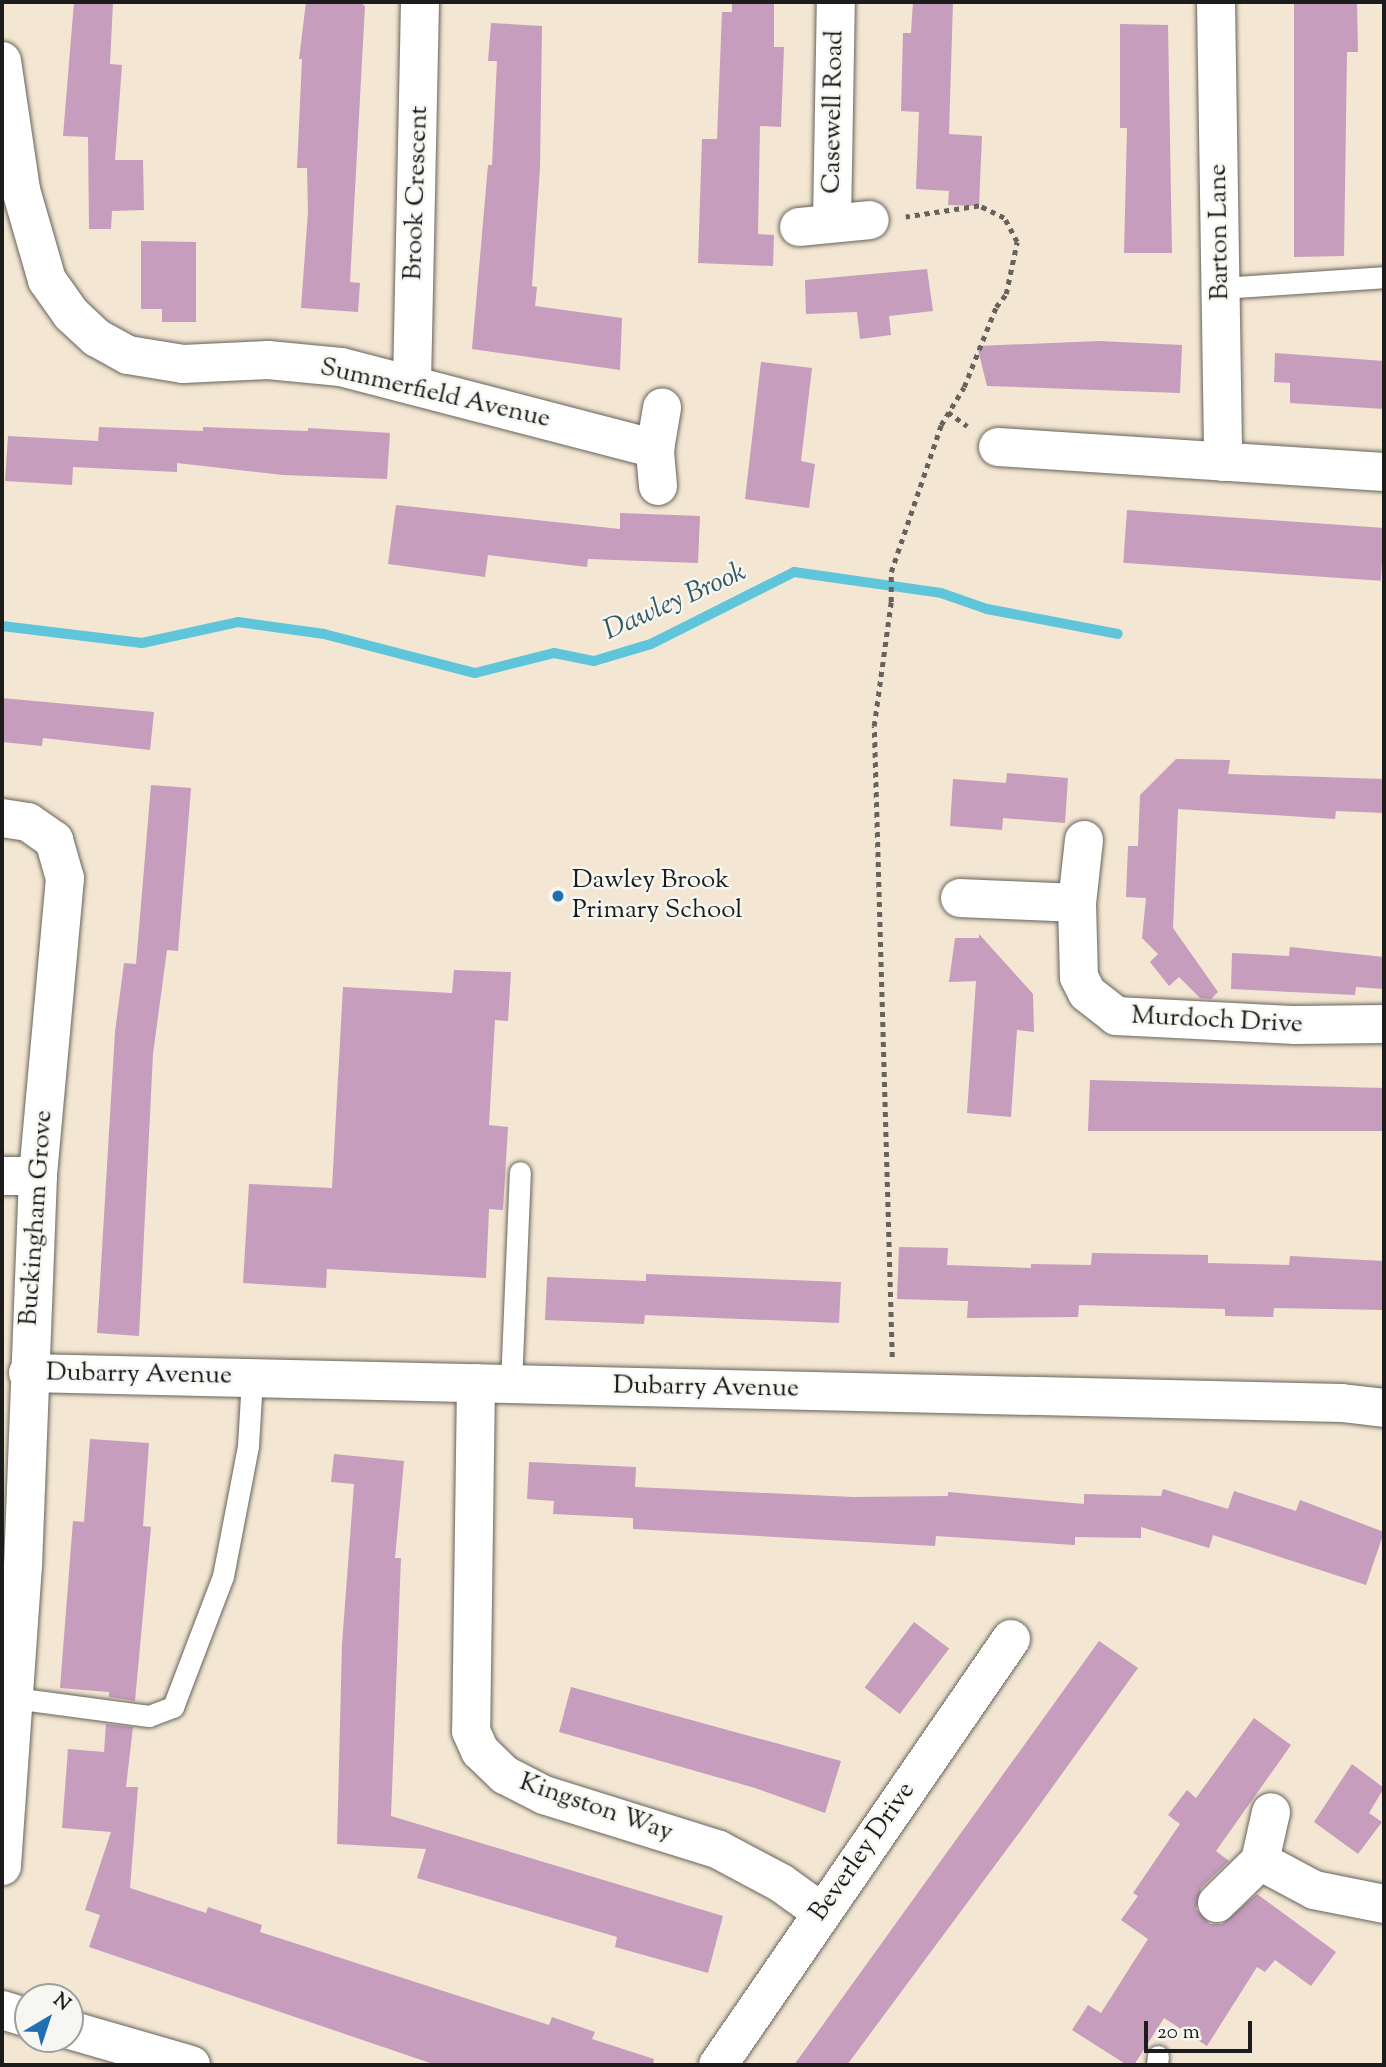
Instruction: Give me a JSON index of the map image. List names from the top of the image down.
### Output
{
  "streets": {
    "street": [
      "Casewell Road",
      "Brook Crescent",
      "Barton Lane",
      "Summerfield Avenue",
      "Murdoch Drive",
      "Buckingham Grove",
      "Dubarry Avenue",
      "Kingston Way",
      "Beverley Drive"
    ]
  },
  "crossings": [
    ["Brook Crescent", "Summerfield Avenue"],
    ["Buckingham Grove", "Dubarry Avenue"],
    ["Dubarry Avenue", "Kingston Way"],
    ["Kingston Way", "Beverley Drive"]
  ],
  "water": ["Dawley Brook"],
  "places": ["Dawley Brook Primary School"],
  "scale_bar": "20 m",
  "north": "top right"
}
